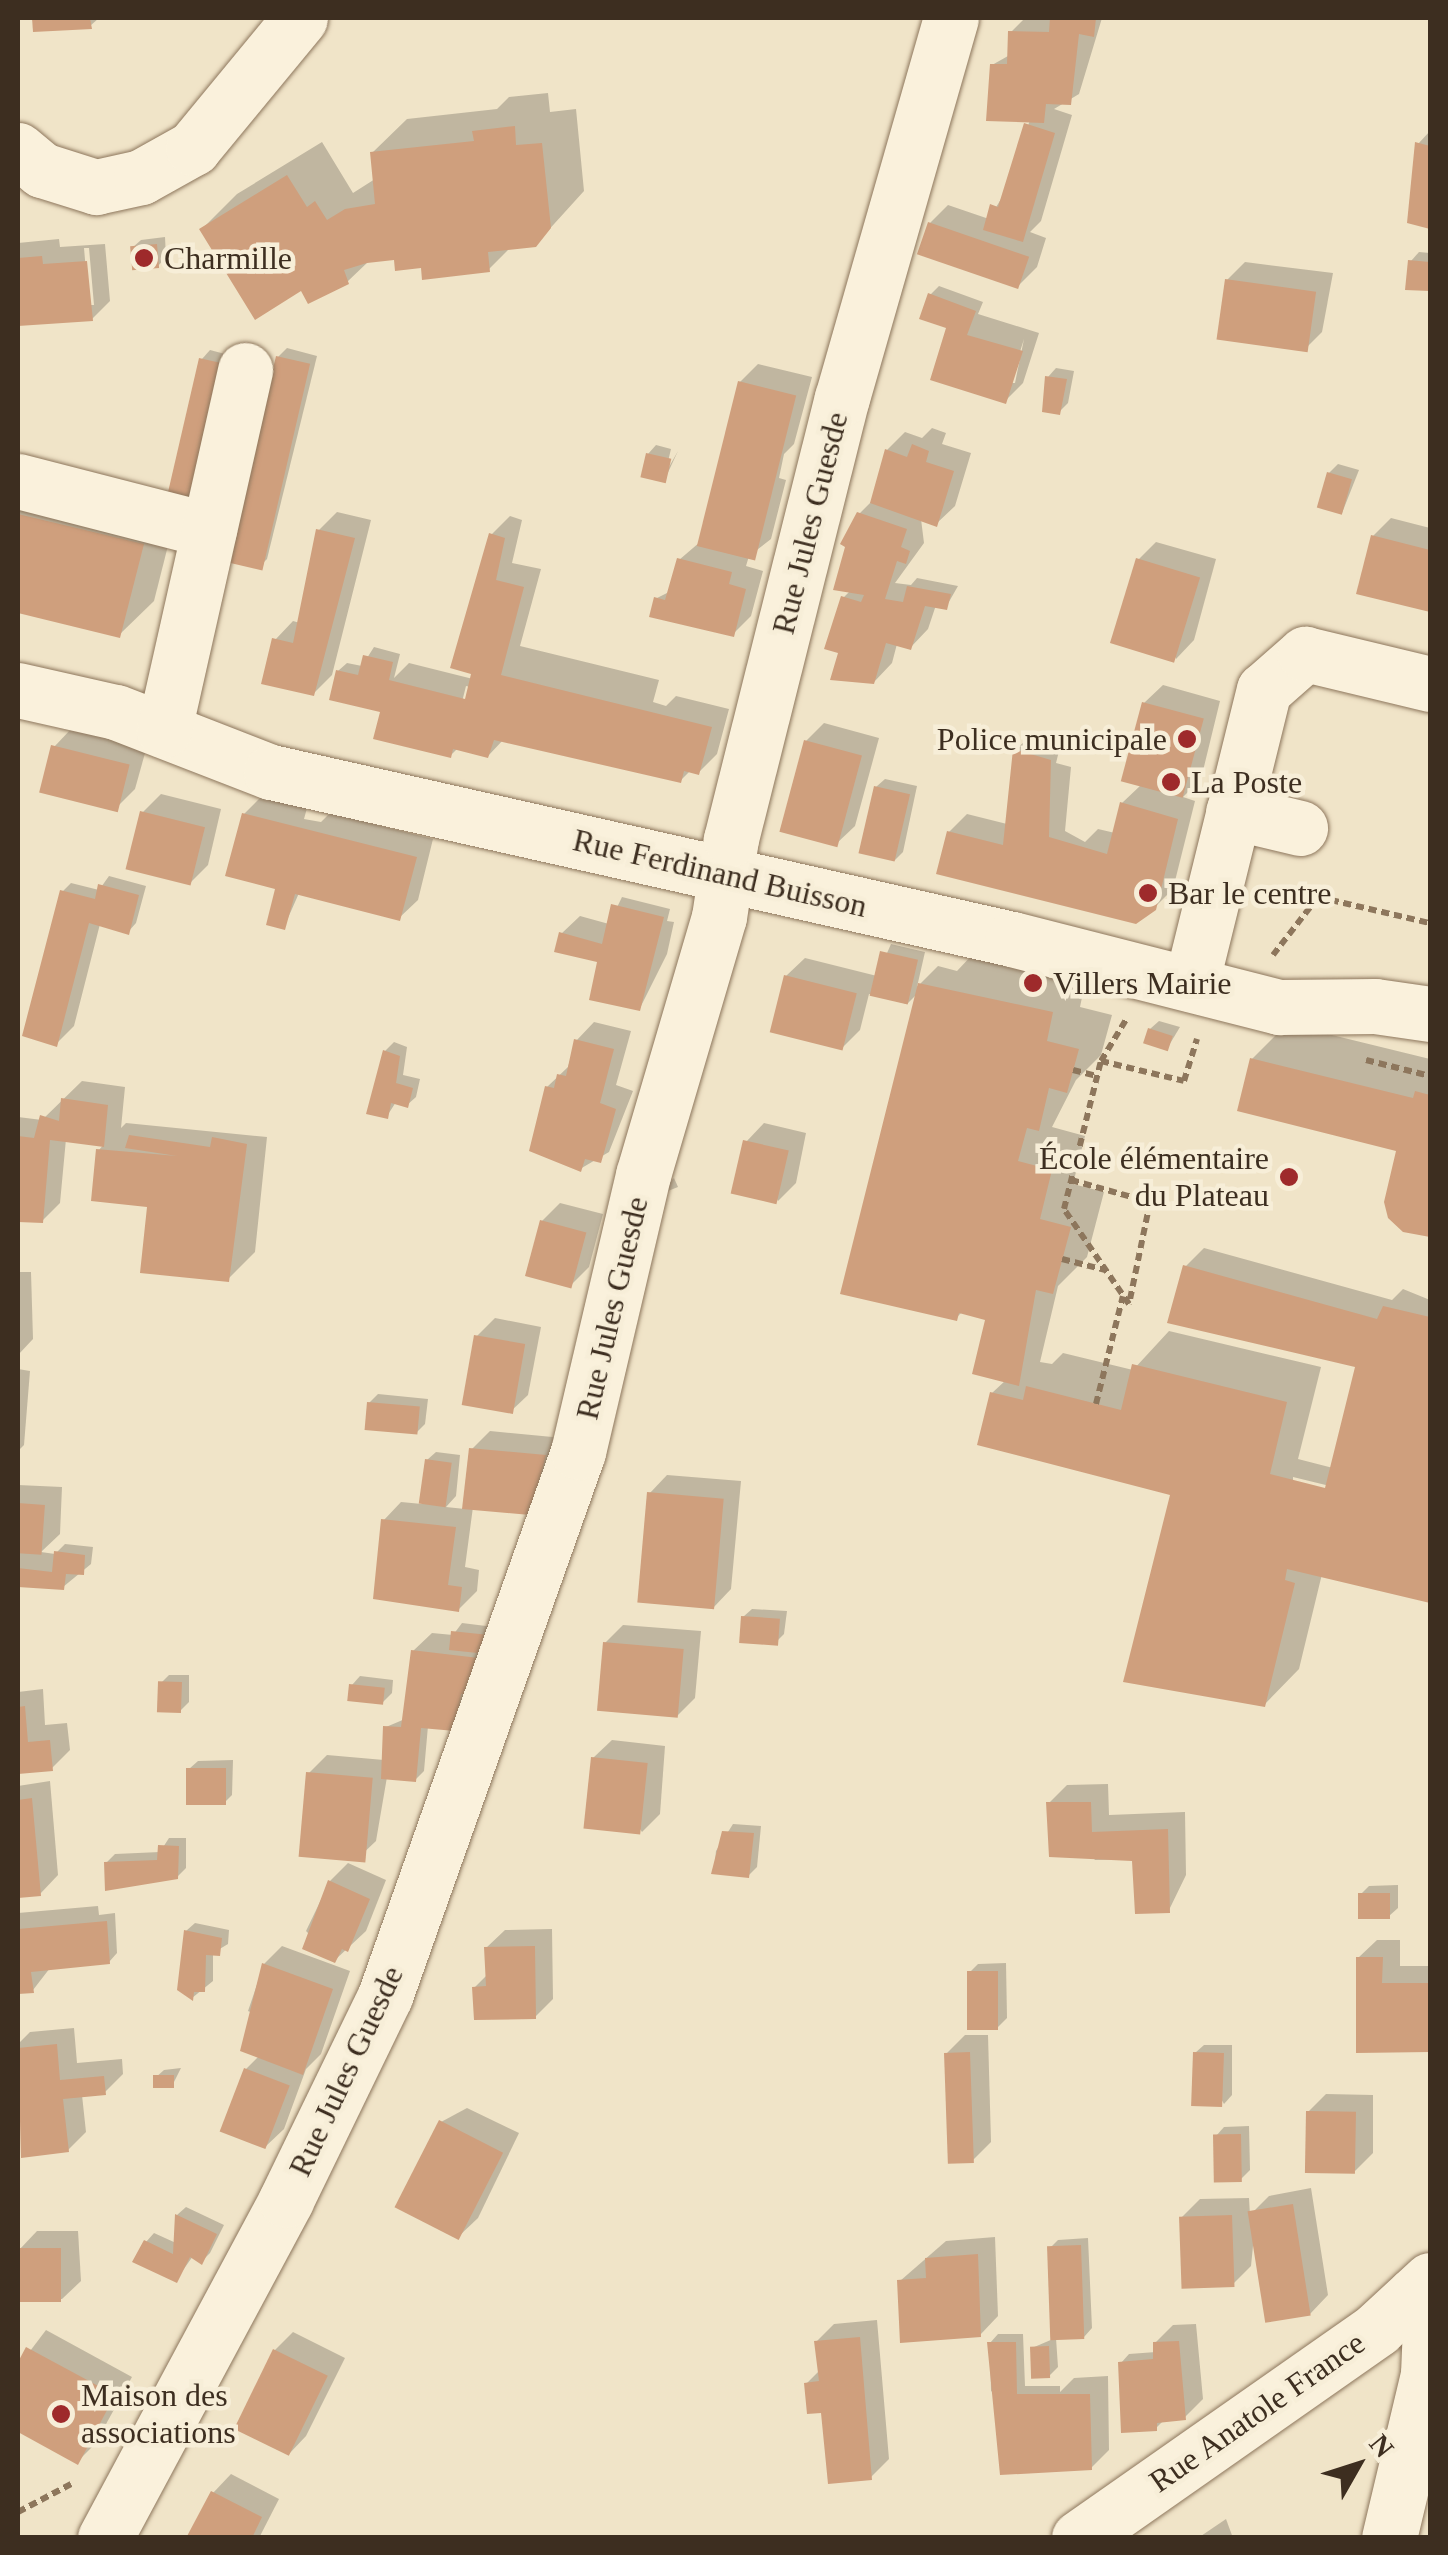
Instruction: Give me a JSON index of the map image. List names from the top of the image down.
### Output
{
  "streets": {
    "street": ["Rue Jules Guesde", "Rue Ferdinand Buisson", "Rue Anatole France"]
  },
  "crossings": [
    ["Rue Jules Guesde", "Rue Ferdinand Buisson"]
  ],
  "places": [
    "Charmille",
    "Police municipale",
    "La Poste",
    "Bar le centre",
    "Villers Mairie",
    "École élémentaire du Plateau",
    "Maison des associations"
  ],
  "north": "top right"
}
